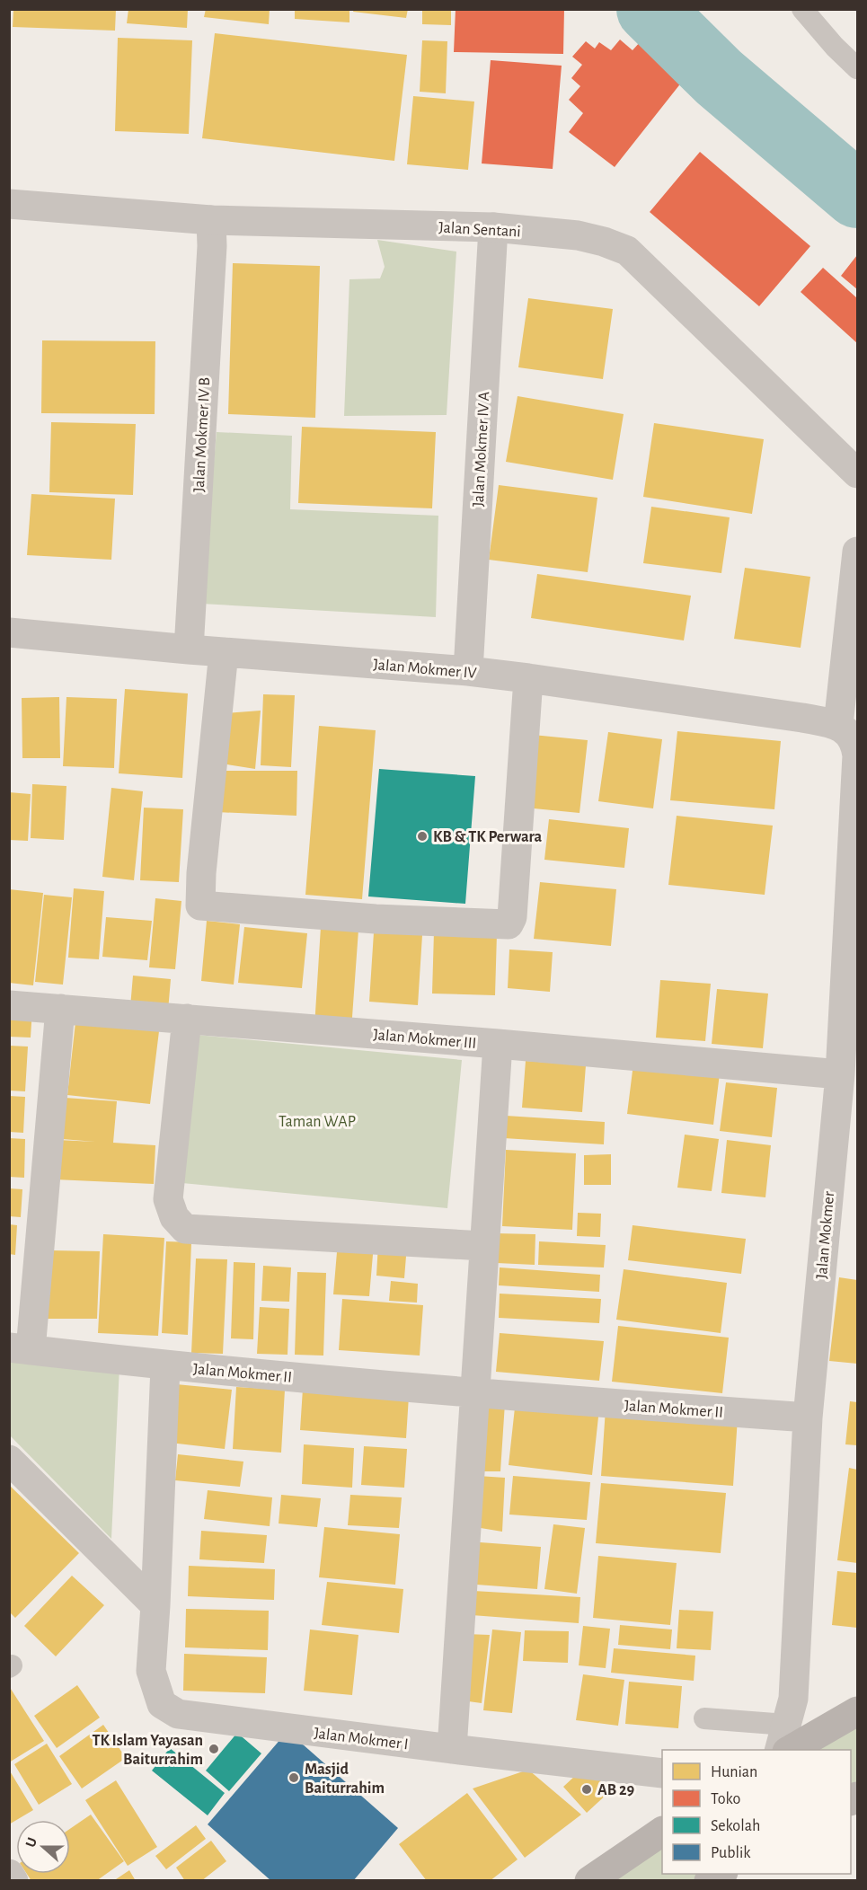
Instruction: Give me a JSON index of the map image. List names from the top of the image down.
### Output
{
  "streets": {
    "street": [
      "Jalan Sentani",
      "Jalan Mokmer IV B",
      "Jalan Mokmer IV A",
      "Jalan Mokmer IV",
      "Jalan Mokmer III",
      "Jalan Mokmer",
      "Jalan Mokmer II",
      "Jalan Mokmer I"
    ]
  },
  "crossings": [
    ["Jalan Sentani", "Jalan Mokmer IV B"],
    ["Jalan Sentani", "Jalan Mokmer IV A"],
    ["Jalan Mokmer IV B", "Jalan Mokmer IV"],
    ["Jalan Mokmer IV A", "Jalan Mokmer IV"],
    ["Jalan Mokmer IV", "Jalan Mokmer"],
    ["Jalan Mokmer III", "Jalan Mokmer"],
    ["Jalan Mokmer", "Jalan Mokmer II"],
    ["Jalan Mokmer II", "Jalan Mokmer I"]
  ],
  "parks": ["Taman WAP"],
  "places": [
    "KB & TK Perwara",
    "TK Islam Yayasan Baiturrahim",
    "Masjid Baiturrahim",
    "AB 29"
  ],
  "legend": [
    "Hunian",
    "Toko",
    "Sekolah",
    "Publik"
  ],
  "north": "left"
}
